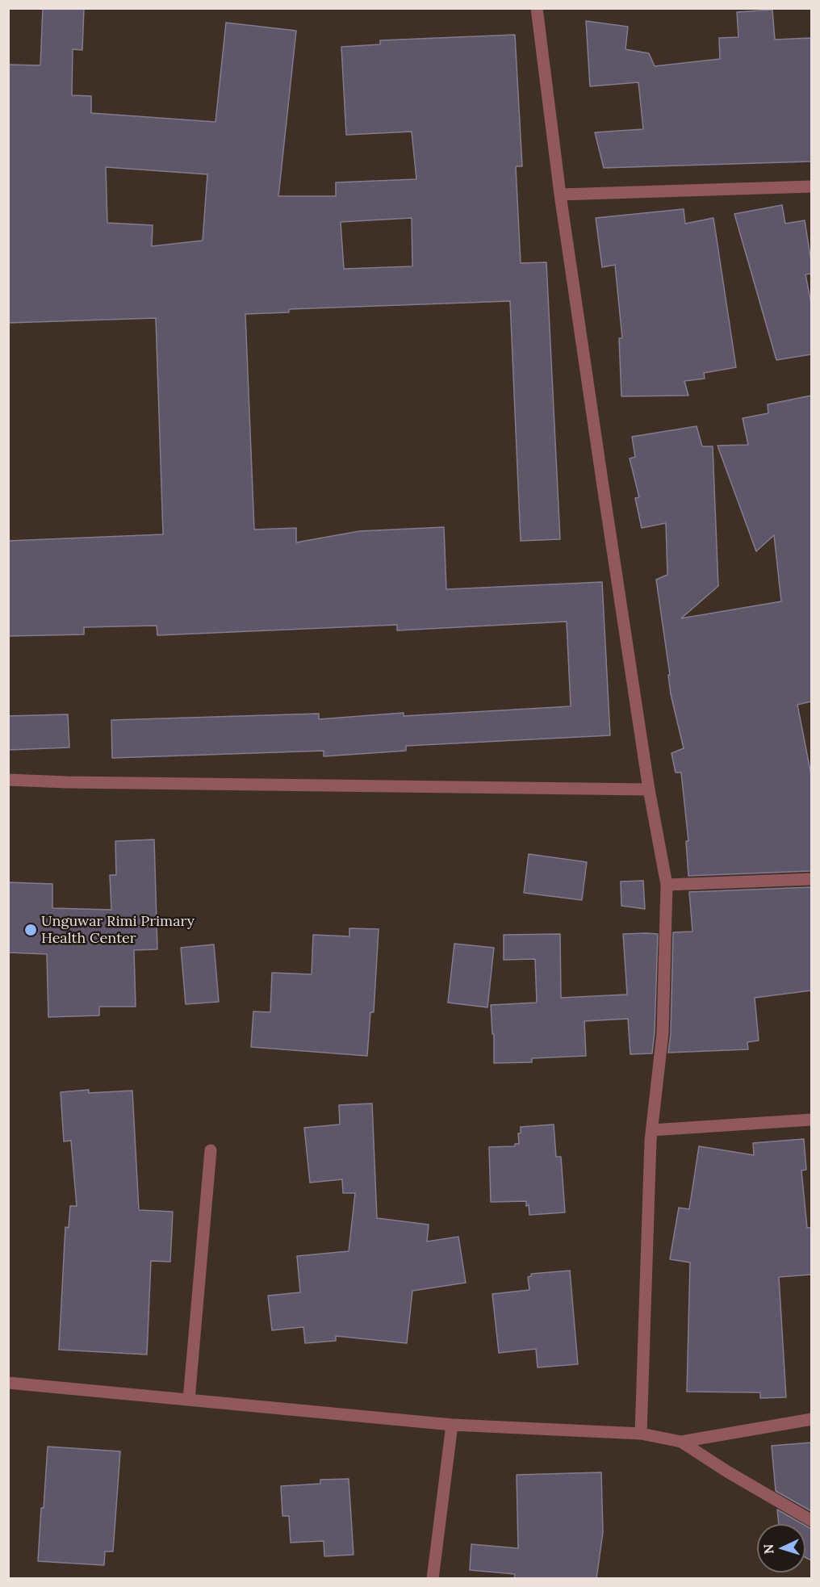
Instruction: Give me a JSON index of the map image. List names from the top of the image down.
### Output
{
  "places": ["Unguwar Rimi Primary Health Center"],
  "north": "left"
}
